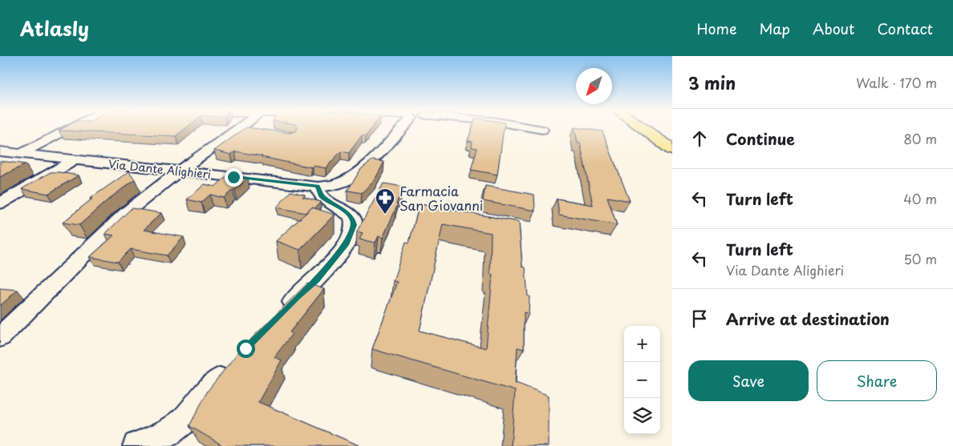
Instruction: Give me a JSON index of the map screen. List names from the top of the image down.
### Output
{
  "streets": {
    "street": ["Via Dante Alighieri"]
  },
  "places": {
    "pharmacy": ["Farmacia San Giovanni"]
  },
  "north": "bottom left",
  "page": {
    "header": "Atlasly",
    "nav": [
      "Home",
      "Map",
      "About",
      "Contact"
    ],
    "heading": ["3 min", "Walk · 170 m"],
    "list": [
      ["Continue", "80 m"],
      ["Turn left", "40 m"],
      ["Turn left", "Via Dante Alighieri", "50 m"],
      "Arrive at destination"
    ],
    "map_buttons": ["+", "−"],
    "buttons": ["Save", "Share"]
  }
}
